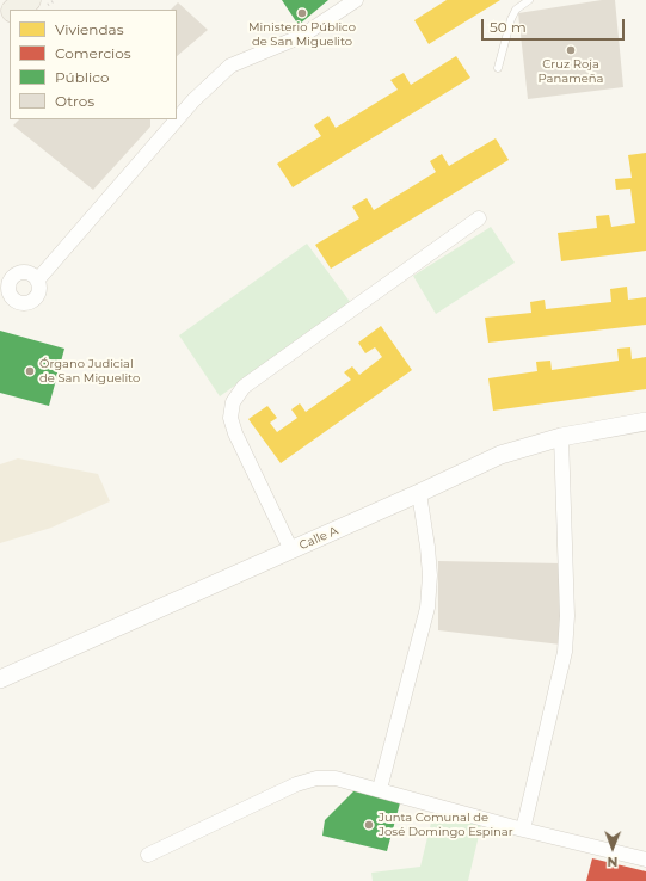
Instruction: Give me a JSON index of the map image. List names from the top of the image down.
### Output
{
  "streets": {
    "street": ["Calle A"]
  },
  "places": [
    "Ministerio Público de San Miguelito",
    "Cruz Roja Panameña",
    "Órgano Judicial de San Miguelito",
    "Junta Comunal de José Domingo Espinar"
  ],
  "legend": [
    "Viviendas",
    "Comercios",
    "Público",
    "Otros"
  ],
  "scale_bar": "50 m",
  "north": "bottom"
}
